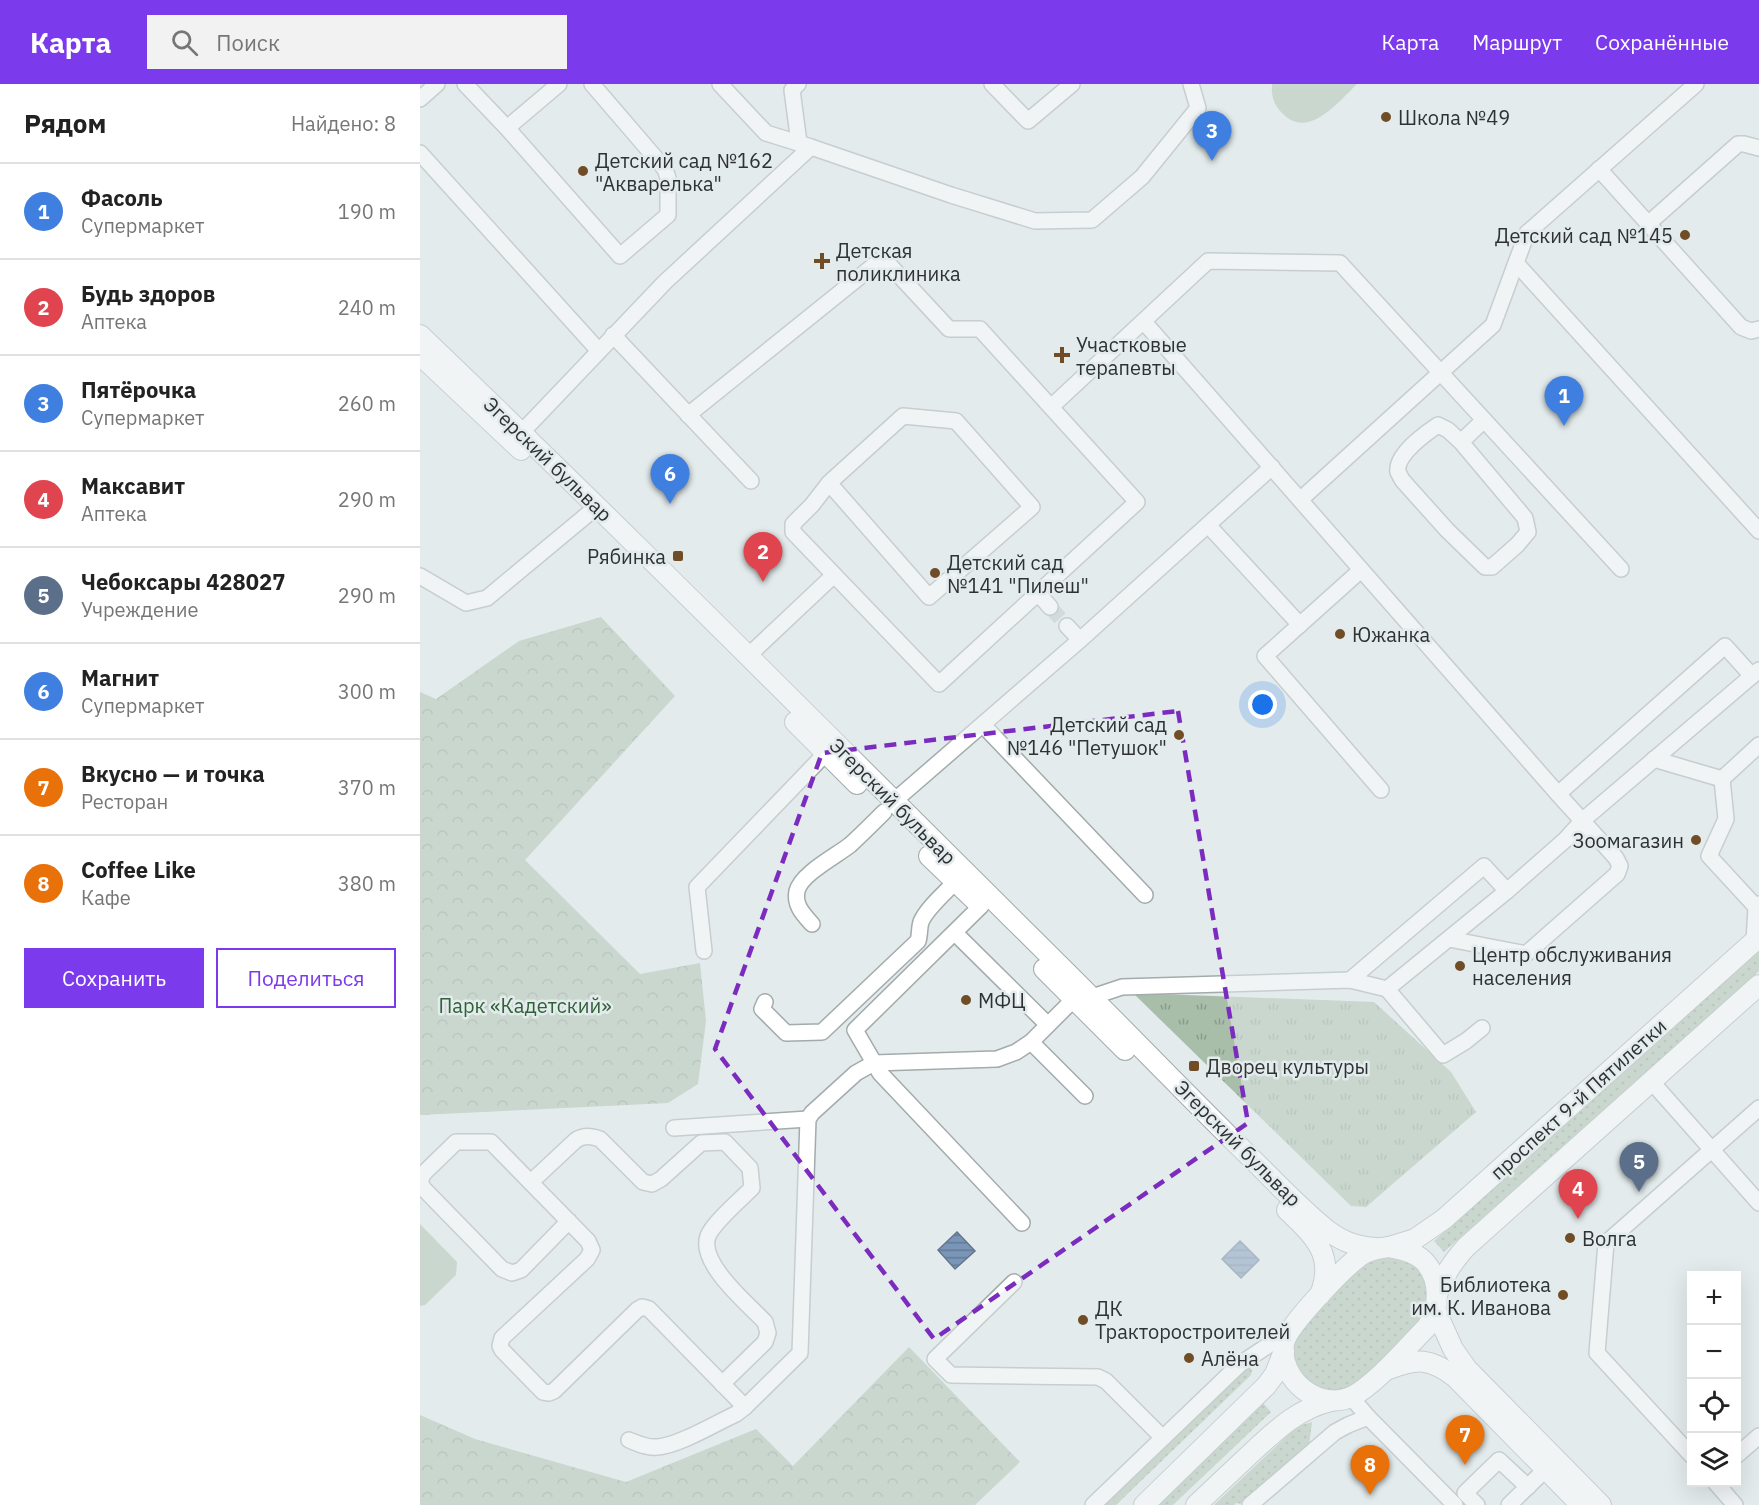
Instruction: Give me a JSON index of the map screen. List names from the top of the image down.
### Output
{
  "streets": {
    "main road": ["Эгерский бульвар", "проспект 9-й Пятилетки"]
  },
  "crossings": [
    ["Эгерский бульвар", "проспект 9-й Пятилетки"]
  ],
  "parks": ["Парк «Кадетский»"],
  "places": {
    "other": [
      "Школа №49",
      "Детский сад №162 \"Акварелька\"",
      "Детский сад №145",
      "Детский сад №141 \"Пилеш\"",
      "Южанка",
      "Детский сад №146 \"Петушок\"",
      "Зоомагазин",
      "Центр обслуживания населения",
      "МФЦ",
      "Волга",
      "Библиотека им. К. Иванова",
      "ДК Тракторостроителей",
      "Алёна"
    ],
    "health": ["Детская поликлиника", "Участковые терапевты"],
    "transit": ["Рябинка", "Дворец культуры"]
  },
  "page": {
    "header": "Карта",
    "search": "Поиск",
    "nav": ["Карта", "Маршрут", "Сохранённые"],
    "heading": ["Рядом", "Найдено: 8"],
    "pins": [
      "3",
      "1",
      "6",
      "2",
      "5",
      "4",
      "7",
      "8"
    ],
    "list": [
      {
        "mark": "1",
        "name": "Фасоль",
        "note": "Супермаркет",
        "value": "190 m"
      },
      {
        "mark": "2",
        "name": "Будь здоров",
        "note": "Аптека",
        "value": "240 m"
      },
      {
        "mark": "3",
        "name": "Пятёрочка",
        "note": "Супермаркет",
        "value": "260 m"
      },
      {
        "mark": "4",
        "name": "Максавит",
        "note": "Аптека",
        "value": "290 m"
      },
      {
        "mark": "5",
        "name": "Чебоксары 428027",
        "note": "Учреждение",
        "value": "290 m"
      },
      {
        "mark": "6",
        "name": "Магнит",
        "note": "Супермаркет",
        "value": "300 m"
      },
      {
        "mark": "7",
        "name": "Вкусно — и точка",
        "note": "Ресторан",
        "value": "370 m"
      },
      {
        "mark": "8",
        "name": "Coffee Like",
        "note": "Кафе",
        "value": "380 m"
      }
    ],
    "buttons": ["Сохранить", "Поделиться"],
    "map_buttons": ["+", "−"]
  }
}
